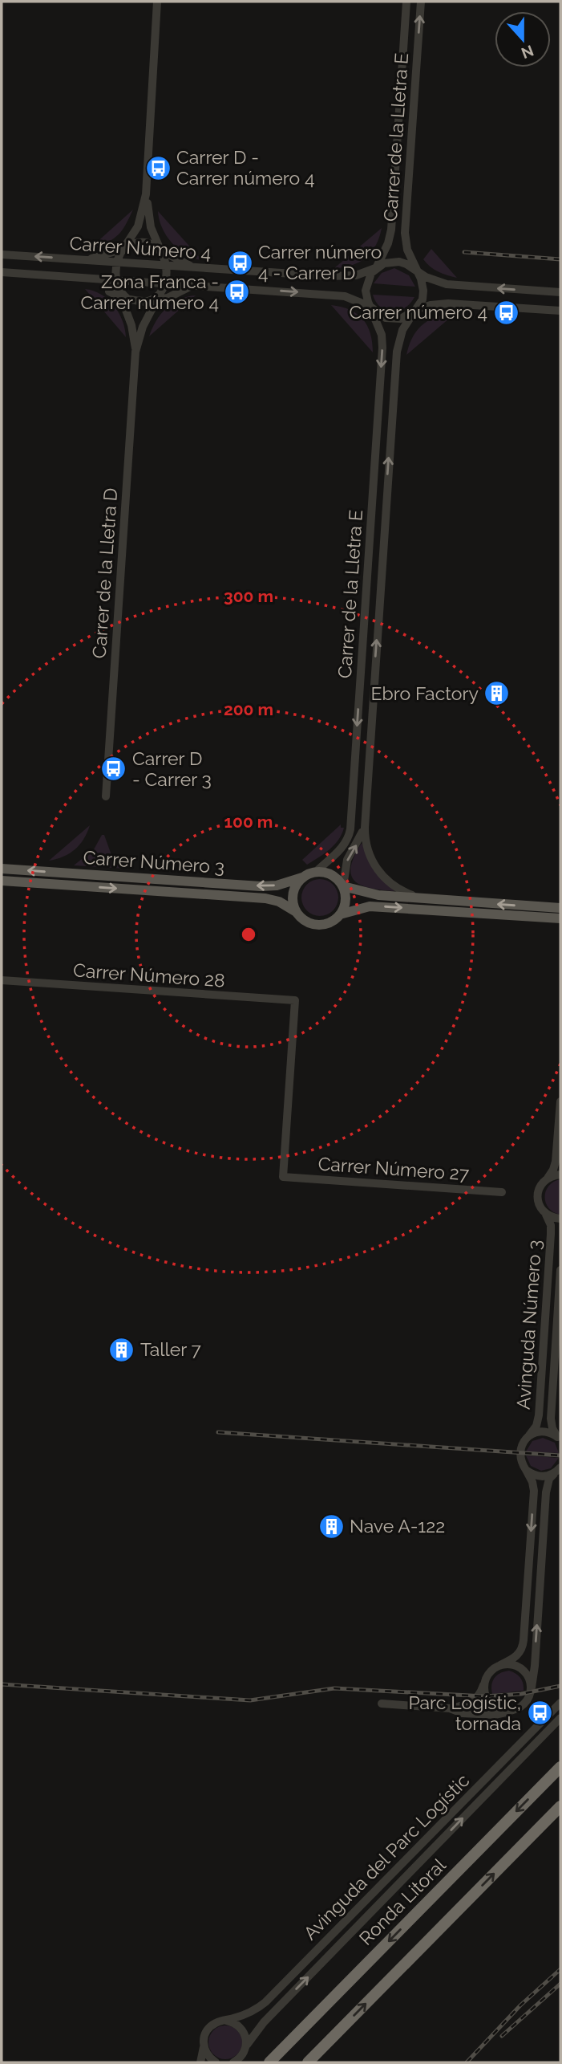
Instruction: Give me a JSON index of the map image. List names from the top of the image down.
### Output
{
  "streets": {
    "highway": ["Ronda Litoral"],
    "main road": ["Carrer Número 3"],
    "street": [
      "Carrer de la Lletra E",
      "Carrer Número 4",
      "Carrer de la Lletra D",
      "Carrer Número 28",
      "Carrer Número 27",
      "Avinguda Número 3",
      "Avinguda del Parc Logístic"
    ]
  },
  "crossings": [
    ["Carrer de la Lletra E", "Carrer Número 4"],
    ["Carrer de la Lletra E", "Carrer Número 3"],
    ["Carrer Número 4", "Carrer de la Lletra D"],
    ["Carrer Número 28", "Carrer Número 27"]
  ],
  "places": {
    "bus stop": [
      "Carrer D - Carrer número 4",
      "Carrer número 4 - Carrer D",
      "Zona Franca - Carrer número 4",
      "Carrer número 4",
      "Carrer D - Carrer 3",
      "Parc Logístic, tornada"
    ],
    "building": ["Ebro Factory", "Taller 7", "Nave A-122"]
  },
  "north": "bottom",
  "rings": ["300 m", "200 m", "100 m"]
}
